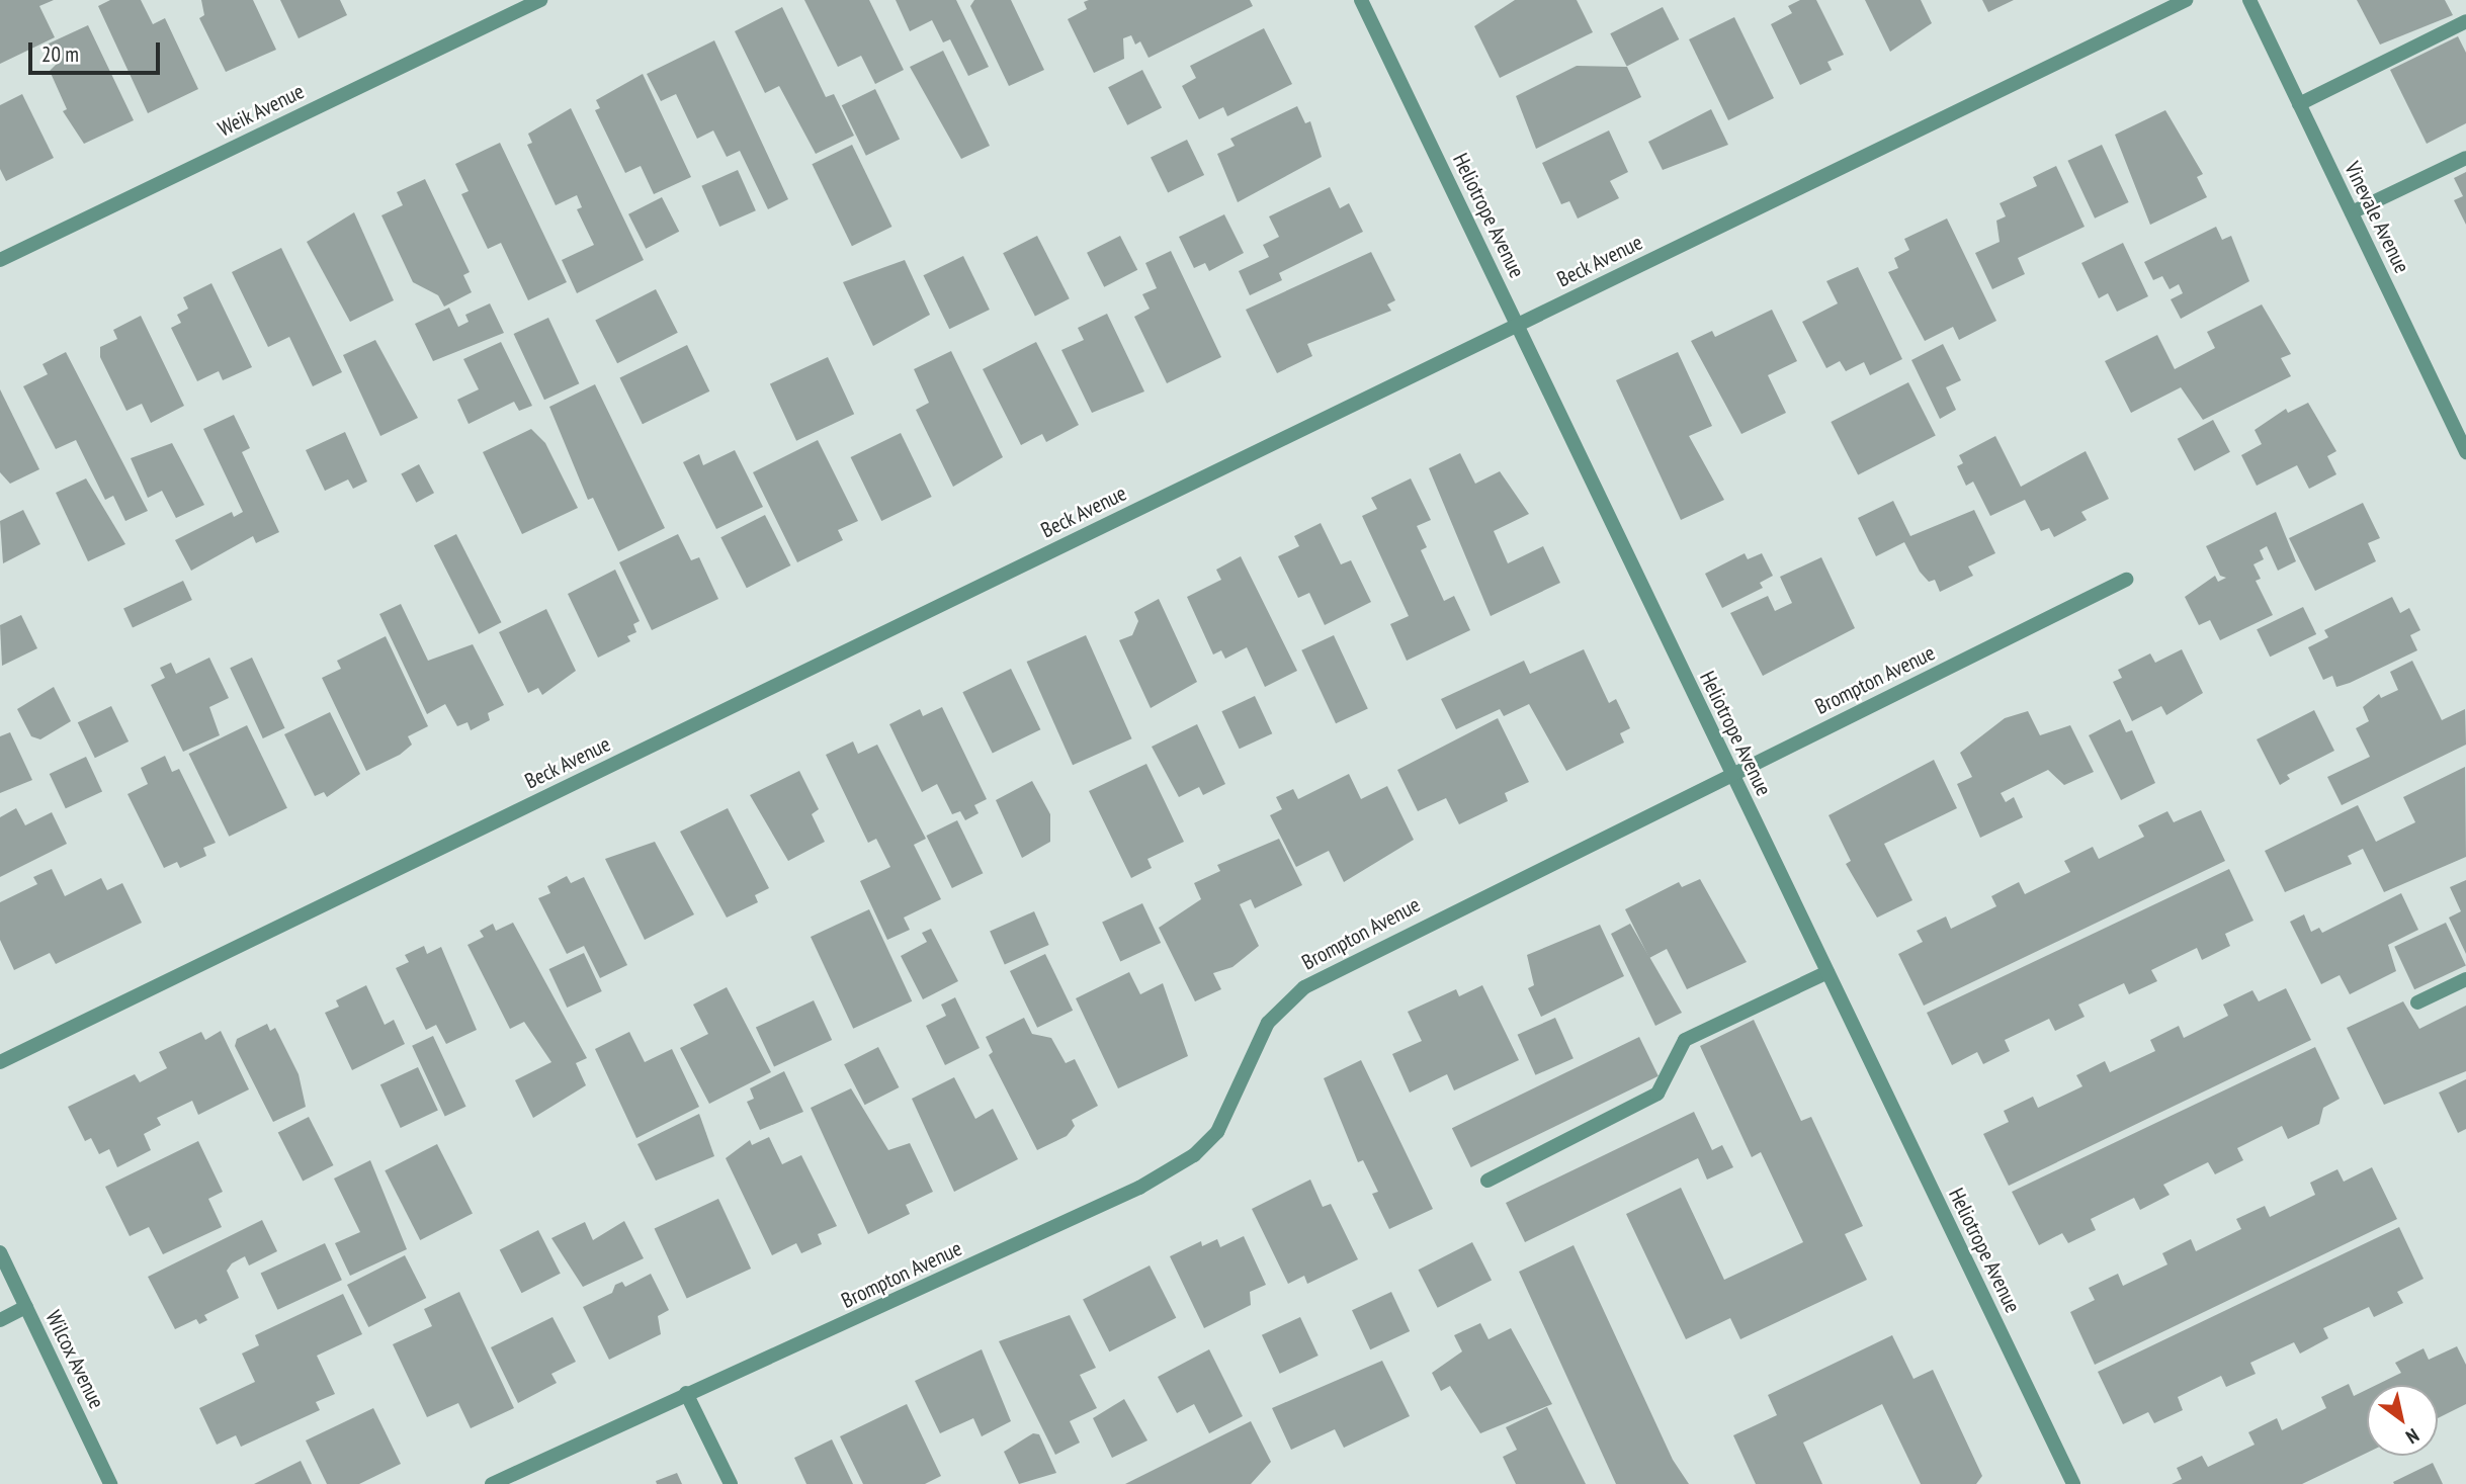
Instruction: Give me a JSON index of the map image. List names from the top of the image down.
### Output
{
  "streets": {
    "street": [
      "Weik Avenue",
      "Heliotrope Avenue",
      "Vinevale Avenue",
      "Beck Avenue",
      "Brompton Avenue",
      "Wilcox Avenue"
    ]
  },
  "crossings": [
    ["Heliotrope Avenue", "Beck Avenue"],
    ["Heliotrope Avenue", "Brompton Avenue"]
  ],
  "scale_bar": "20 m",
  "north": "bottom right"
}
